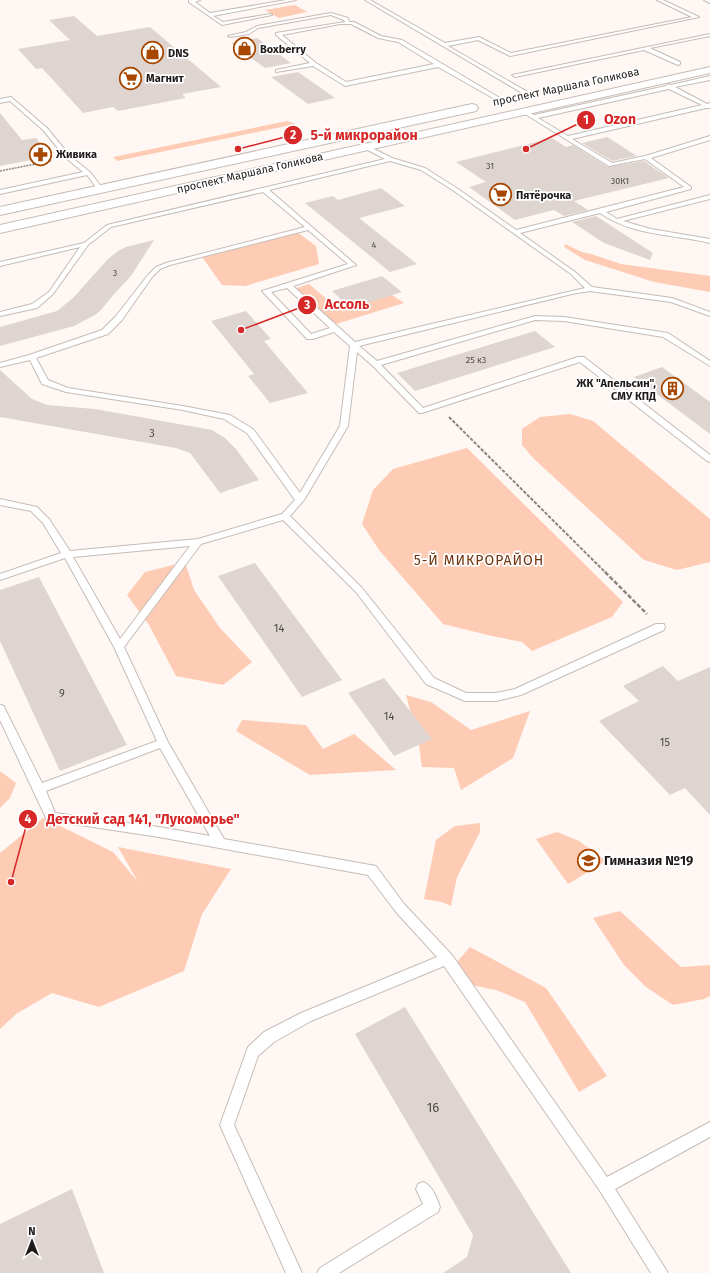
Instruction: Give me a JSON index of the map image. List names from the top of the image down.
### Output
{
  "streets": {
    "main road": ["проспект Маршала Голикова"]
  },
  "districts": ["5-Й МИКРОРАЙОН"],
  "places": {
    "shop": ["Boxberry", "DNS"],
    "supermarket": ["Магнит", "Пятёрочка"],
    "other": [
      "5-й микрорайон",
      "Ozon",
      "Ассоль",
      "Детский сад 141, \"Лукоморье\""
    ],
    "pharmacy": ["Живика"],
    "building": ["ЖК \"Апельсин\", СМУ КПД"],
    "school or university": ["Гимназия №19"]
  },
  "house_numbers": [
    "31",
    "30К1",
    "4",
    "3",
    "25 к3",
    "3",
    "14",
    "9",
    "14",
    "15",
    "16"
  ],
  "north": "top"
}
